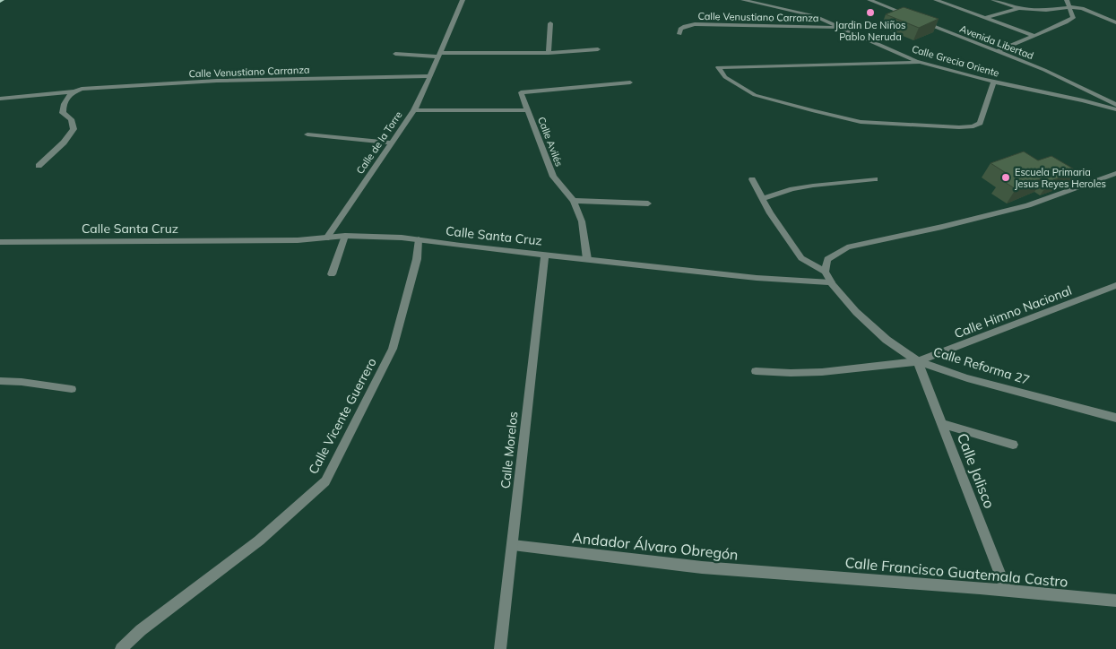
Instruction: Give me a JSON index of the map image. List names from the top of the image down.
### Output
{
  "streets": {
    "street": [
      "Calle Venustiano Carranza",
      "Avenida Libertad",
      "Calle Grecia Oriente",
      "Calle Avilés",
      "Calle de la Torre",
      "Calle Santa Cruz",
      "Calle Himno Nacional",
      "Calle Reforma 27",
      "Calle Vicente Guerrero",
      "Calle Morelos",
      "Calle Jalisco",
      "Andador Álvaro Obregón",
      "Calle Francisco Guatemala Castro"
    ]
  },
  "crossings": [
    ["Calle Venustiano Carranza", "Calle Grecia Oriente"],
    ["Calle Venustiano Carranza", "Calle de la Torre"],
    ["Calle Avilés", "Calle de la Torre"],
    ["Calle Avilés", "Calle Santa Cruz"],
    ["Calle de la Torre", "Calle Santa Cruz"],
    ["Calle Santa Cruz", "Calle Vicente Guerrero"],
    ["Calle Santa Cruz", "Calle Morelos"],
    ["Calle Himno Nacional", "Calle Reforma 27"],
    ["Calle Himno Nacional", "Calle Jalisco"],
    ["Calle Reforma 27", "Calle Jalisco"],
    ["Calle Morelos", "Andador Álvaro Obregón"],
    ["Calle Jalisco", "Calle Francisco Guatemala Castro"],
    ["Andador Álvaro Obregón", "Calle Francisco Guatemala Castro"]
  ],
  "places": ["Jardin De Niños Pablo Neruda", "Escuela Primaria Jesus Reyes Heroles"]
}
